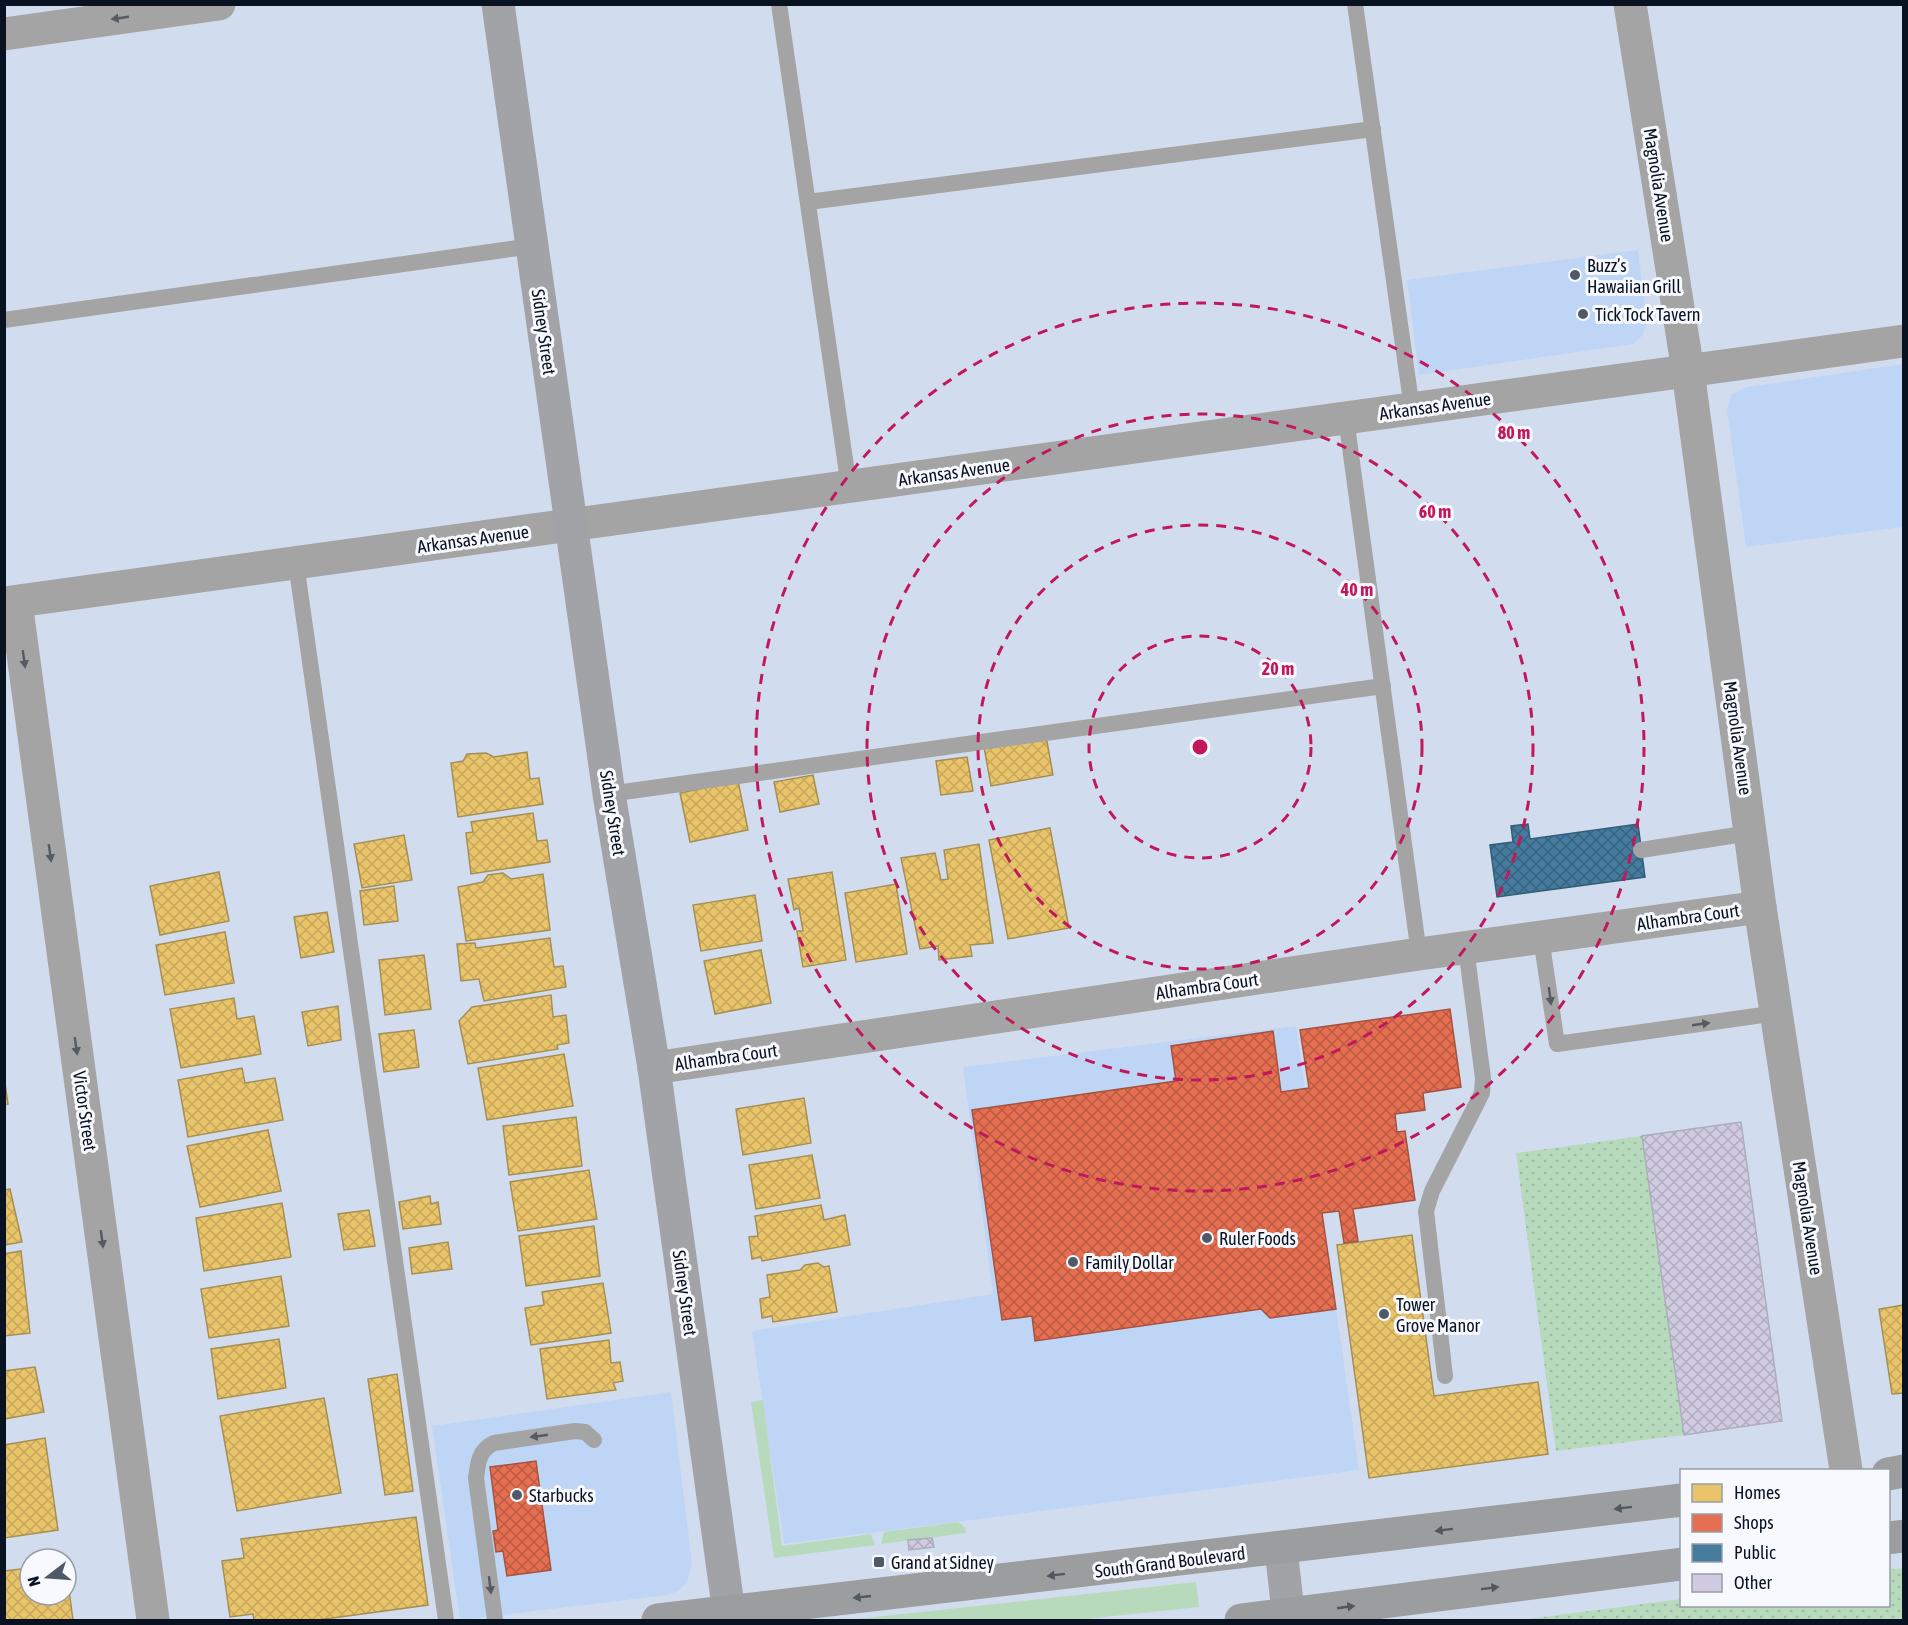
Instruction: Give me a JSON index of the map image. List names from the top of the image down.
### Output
{
  "streets": {
    "main road": ["South Grand Boulevard"],
    "street": [
      "Magnolia Avenue",
      "Sidney Street",
      "Arkansas Avenue",
      "Alhambra Court",
      "Victor Street"
    ]
  },
  "crossings": [
    ["Magnolia Avenue", "Arkansas Avenue"],
    ["Magnolia Avenue", "Alhambra Court"],
    ["Sidney Street", "Arkansas Avenue"],
    ["Sidney Street", "Alhambra Court"],
    ["Sidney Street", "South Grand Boulevard"],
    ["Arkansas Avenue", "Victor Street"]
  ],
  "one_way": ["Victor Street"],
  "places": {
    "other": [
      "Buzz’s Hawaiian Grill",
      "Tick Tock Tavern",
      "Ruler Foods",
      "Family Dollar",
      "Tower Grove Manor",
      "Starbucks"
    ],
    "transit": ["Grand at Sidney"]
  },
  "legend": [
    "Homes",
    "Shops",
    "Public",
    "Other"
  ],
  "north": "left",
  "rings": [
    "80 m",
    "60 m",
    "40 m",
    "20 m"
  ]
}
